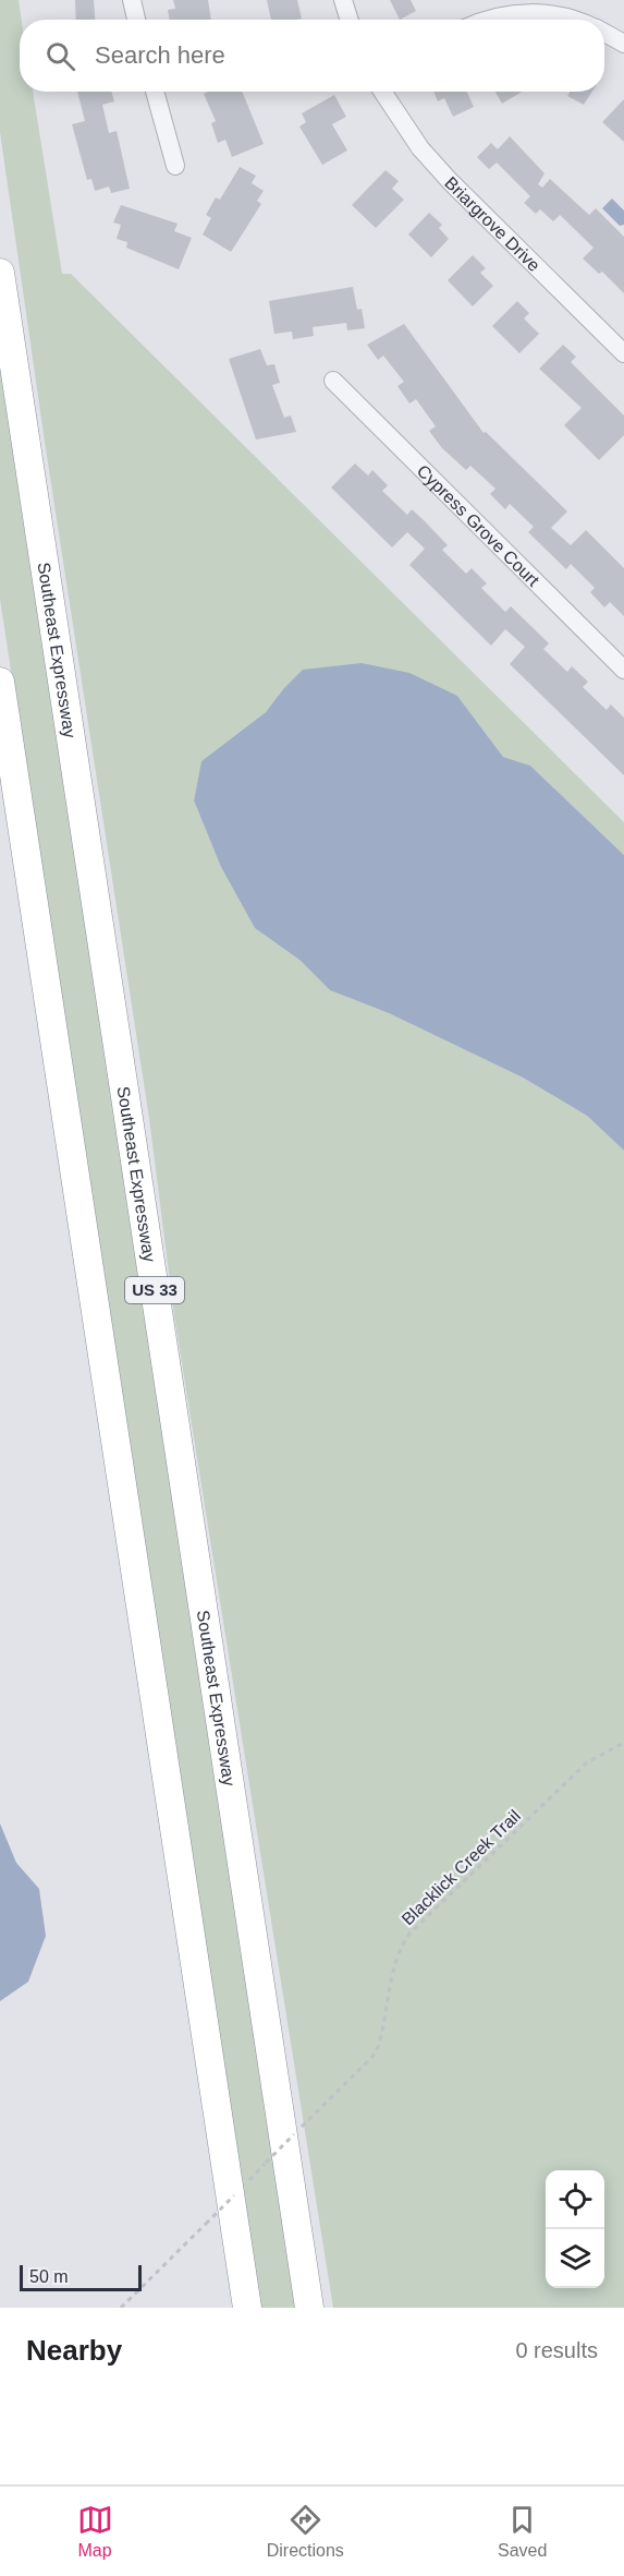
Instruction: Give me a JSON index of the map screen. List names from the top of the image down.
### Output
{
  "streets": {
    "highway": ["Southeast Expressway", "US 33"],
    "street": ["Briargrove Drive", "Cypress Grove Court"],
    "path": ["Blacklick Creek Trail"]
  },
  "scale_bar": "50 m",
  "page": {
    "search": "Search here",
    "scale": "50 m",
    "heading": ["Nearby", "0 results"],
    "nav": ["Map", "Directions", "Saved"]
  }
}
